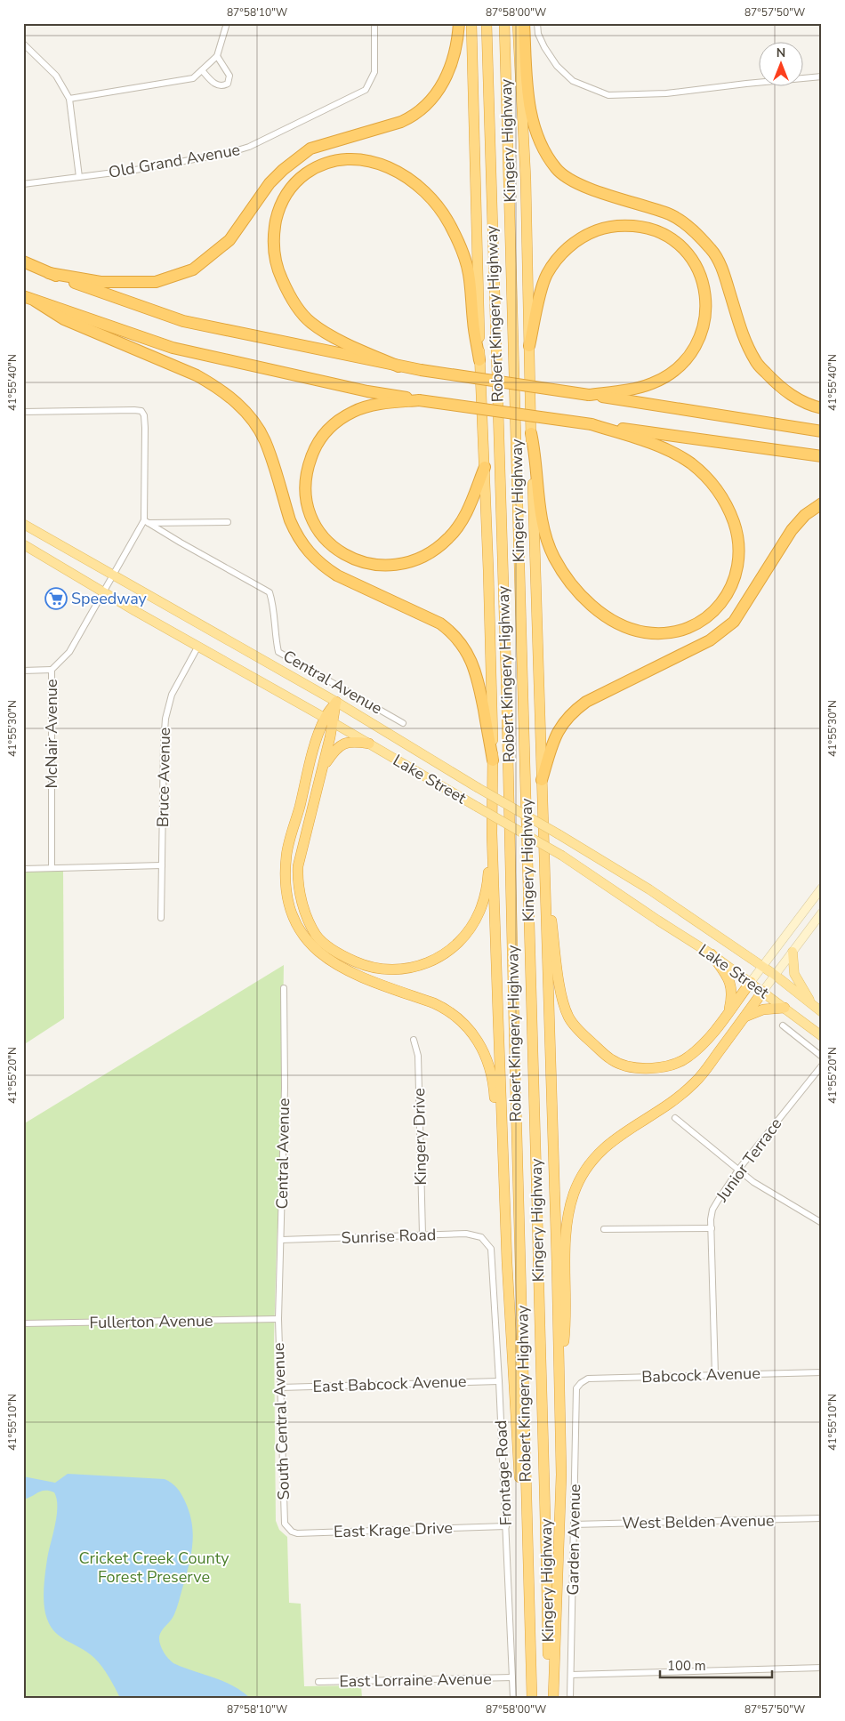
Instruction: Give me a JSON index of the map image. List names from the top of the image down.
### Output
{
  "streets": {
    "highway": ["Kingery Highway", "Robert Kingery Highway"],
    "main road": ["Lake Street"],
    "street": [
      "Old Grand Avenue",
      "Central Avenue",
      "McNair Avenue",
      "Bruce Avenue",
      "Kingery Drive",
      "Junior Terrace",
      "Sunrise Road",
      "Fullerton Avenue",
      "Babcock Avenue",
      "East Babcock Avenue",
      "South Central Avenue",
      "Frontage Road",
      "West Belden Avenue",
      "East Krage Drive",
      "Garden Avenue",
      "East Lorraine Avenue"
    ]
  },
  "crossings": [
    ["Central Avenue", "McNair Avenue"],
    ["Central Avenue", "Sunrise Road"],
    ["Central Avenue", "Fullerton Avenue"],
    ["Central Avenue", "South Central Avenue"],
    ["McNair Avenue", "Lake Street"],
    ["Bruce Avenue", "Lake Street"],
    ["Kingery Drive", "Sunrise Road"],
    ["Junior Terrace", "Babcock Avenue"],
    ["Sunrise Road", "Frontage Road"],
    ["Fullerton Avenue", "South Central Avenue"],
    ["Babcock Avenue", "Garden Avenue"],
    ["East Babcock Avenue", "South Central Avenue"],
    ["East Babcock Avenue", "Frontage Road"],
    ["South Central Avenue", "East Krage Drive"],
    ["Frontage Road", "East Krage Drive"],
    ["Frontage Road", "East Lorraine Avenue"],
    ["West Belden Avenue", "Garden Avenue"]
  ],
  "parks": ["Cricket Creek County Forest Preserve"],
  "places": {
    "supermarket": ["Speedway"]
  },
  "scale_bar": "100 m",
  "north": "top",
  "coordinates": [
    "87°58'10\"W",
    "87°58'00\"W",
    "87°57'50\"W",
    "41°55'40\"N",
    "41°55'30\"N",
    "41°55'20\"N",
    "41°55'10\"N"
  ]
}
